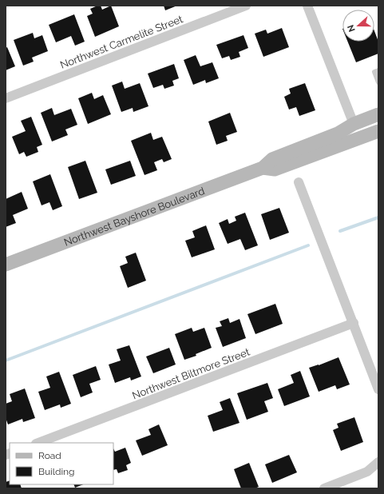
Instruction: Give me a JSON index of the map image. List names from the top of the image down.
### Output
{
  "streets": {
    "main road": ["Northwest Bayshore Boulevard"],
    "street": ["Northwest Carmelite Street", "Northwest Biltmore Street"]
  },
  "legend": ["Road", "Building"],
  "north": "left"
}
